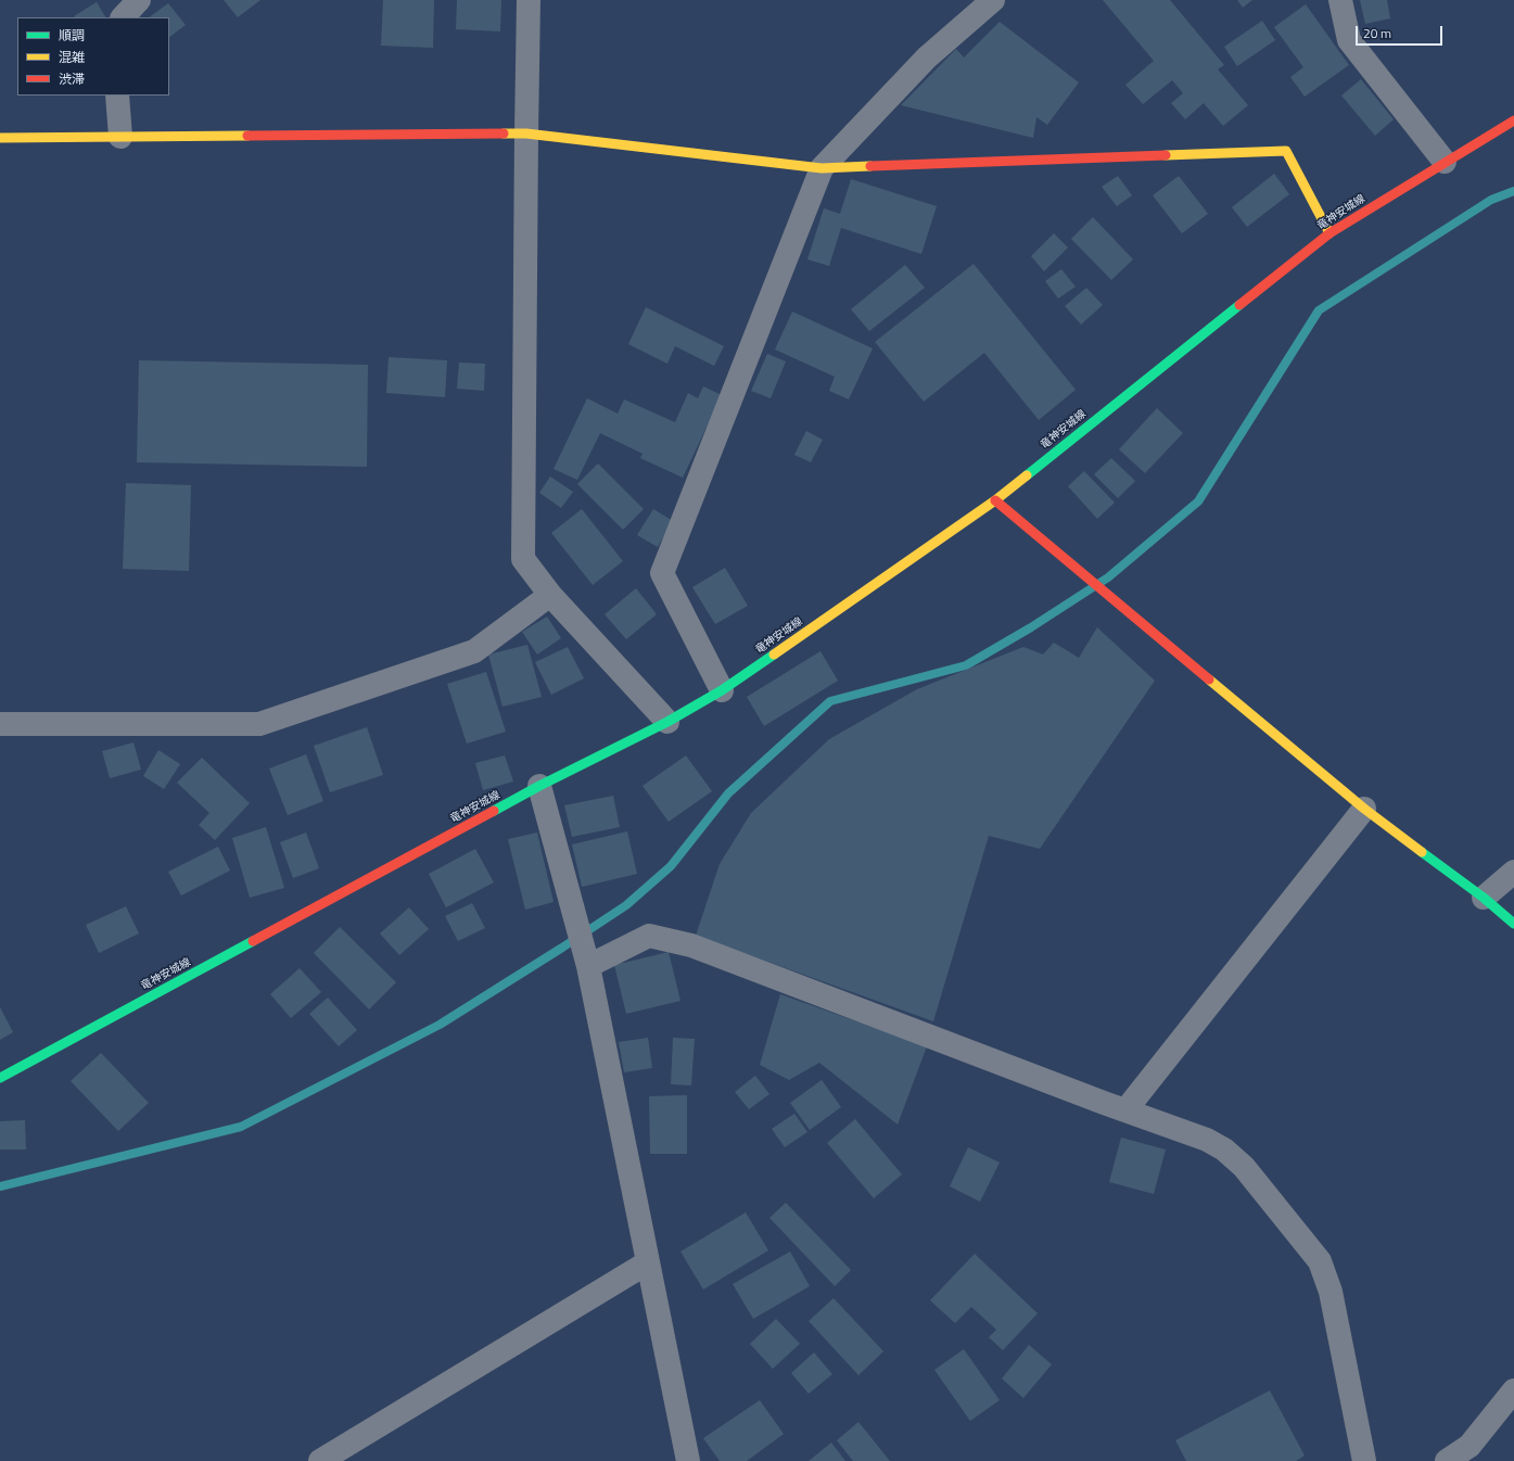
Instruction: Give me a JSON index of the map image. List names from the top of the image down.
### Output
{
  "streets": {
    "street": ["竜神安城線"]
  },
  "legend": ["順調", "混雑", "渋滞"],
  "scale_bar": "20 m"
}
